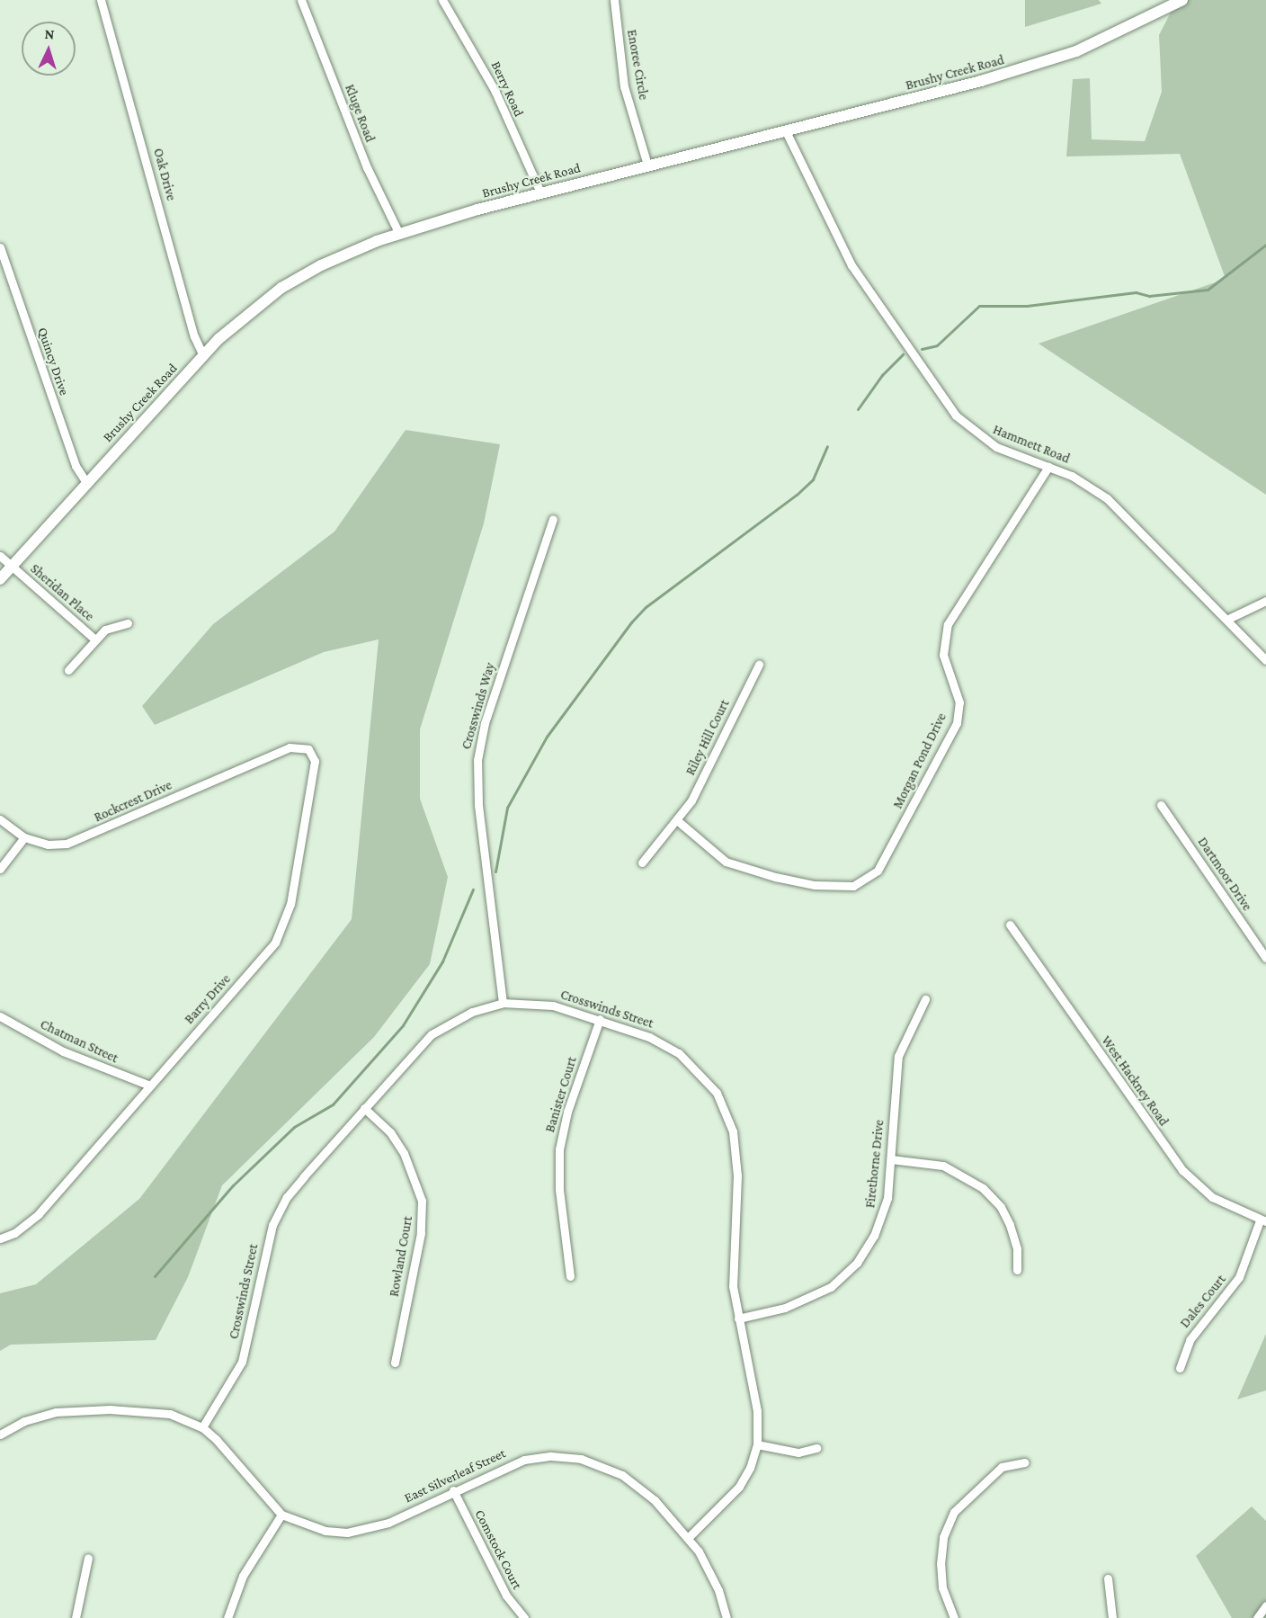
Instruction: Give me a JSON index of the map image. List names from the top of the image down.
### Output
{
  "streets": {
    "main road": ["Brushy Creek Road"],
    "street": [
      "Enoree Circle",
      "Berry Road",
      "Kluge Road",
      "Oak Drive",
      "Quincy Drive",
      "Hammett Road",
      "Sheridan Place",
      "Crosswinds Way",
      "Riley Hill Court",
      "Morgan Pond Drive",
      "Rockcrest Drive",
      "Dartmoor Drive",
      "Barry Drive",
      "Crosswinds Street",
      "Chatman Street",
      "West Hackney Road",
      "Banister Court",
      "Firethorne Drive",
      "Rowland Court",
      "Dales Court",
      "East Silverleaf Street",
      "Comstock Court"
    ]
  },
  "crossings": [
    ["Enoree Circle", "Brushy Creek Road"],
    ["Brushy Creek Road", "Berry Road"],
    ["Brushy Creek Road", "Kluge Road"],
    ["Brushy Creek Road", "Oak Drive"],
    ["Brushy Creek Road", "Quincy Drive"],
    ["Brushy Creek Road", "Hammett Road"],
    ["Brushy Creek Road", "Sheridan Place"],
    ["Hammett Road", "Morgan Pond Drive"],
    ["Crosswinds Way", "Crosswinds Street"],
    ["Riley Hill Court", "Morgan Pond Drive"],
    ["Rockcrest Drive", "Barry Drive"],
    ["Barry Drive", "Chatman Street"],
    ["Crosswinds Street", "Banister Court"],
    ["Crosswinds Street", "Firethorne Drive"],
    ["Crosswinds Street", "Rowland Court"],
    ["Crosswinds Street", "East Silverleaf Street"],
    ["West Hackney Road", "Dales Court"],
    ["East Silverleaf Street", "Comstock Court"]
  ],
  "north": "top"
}
